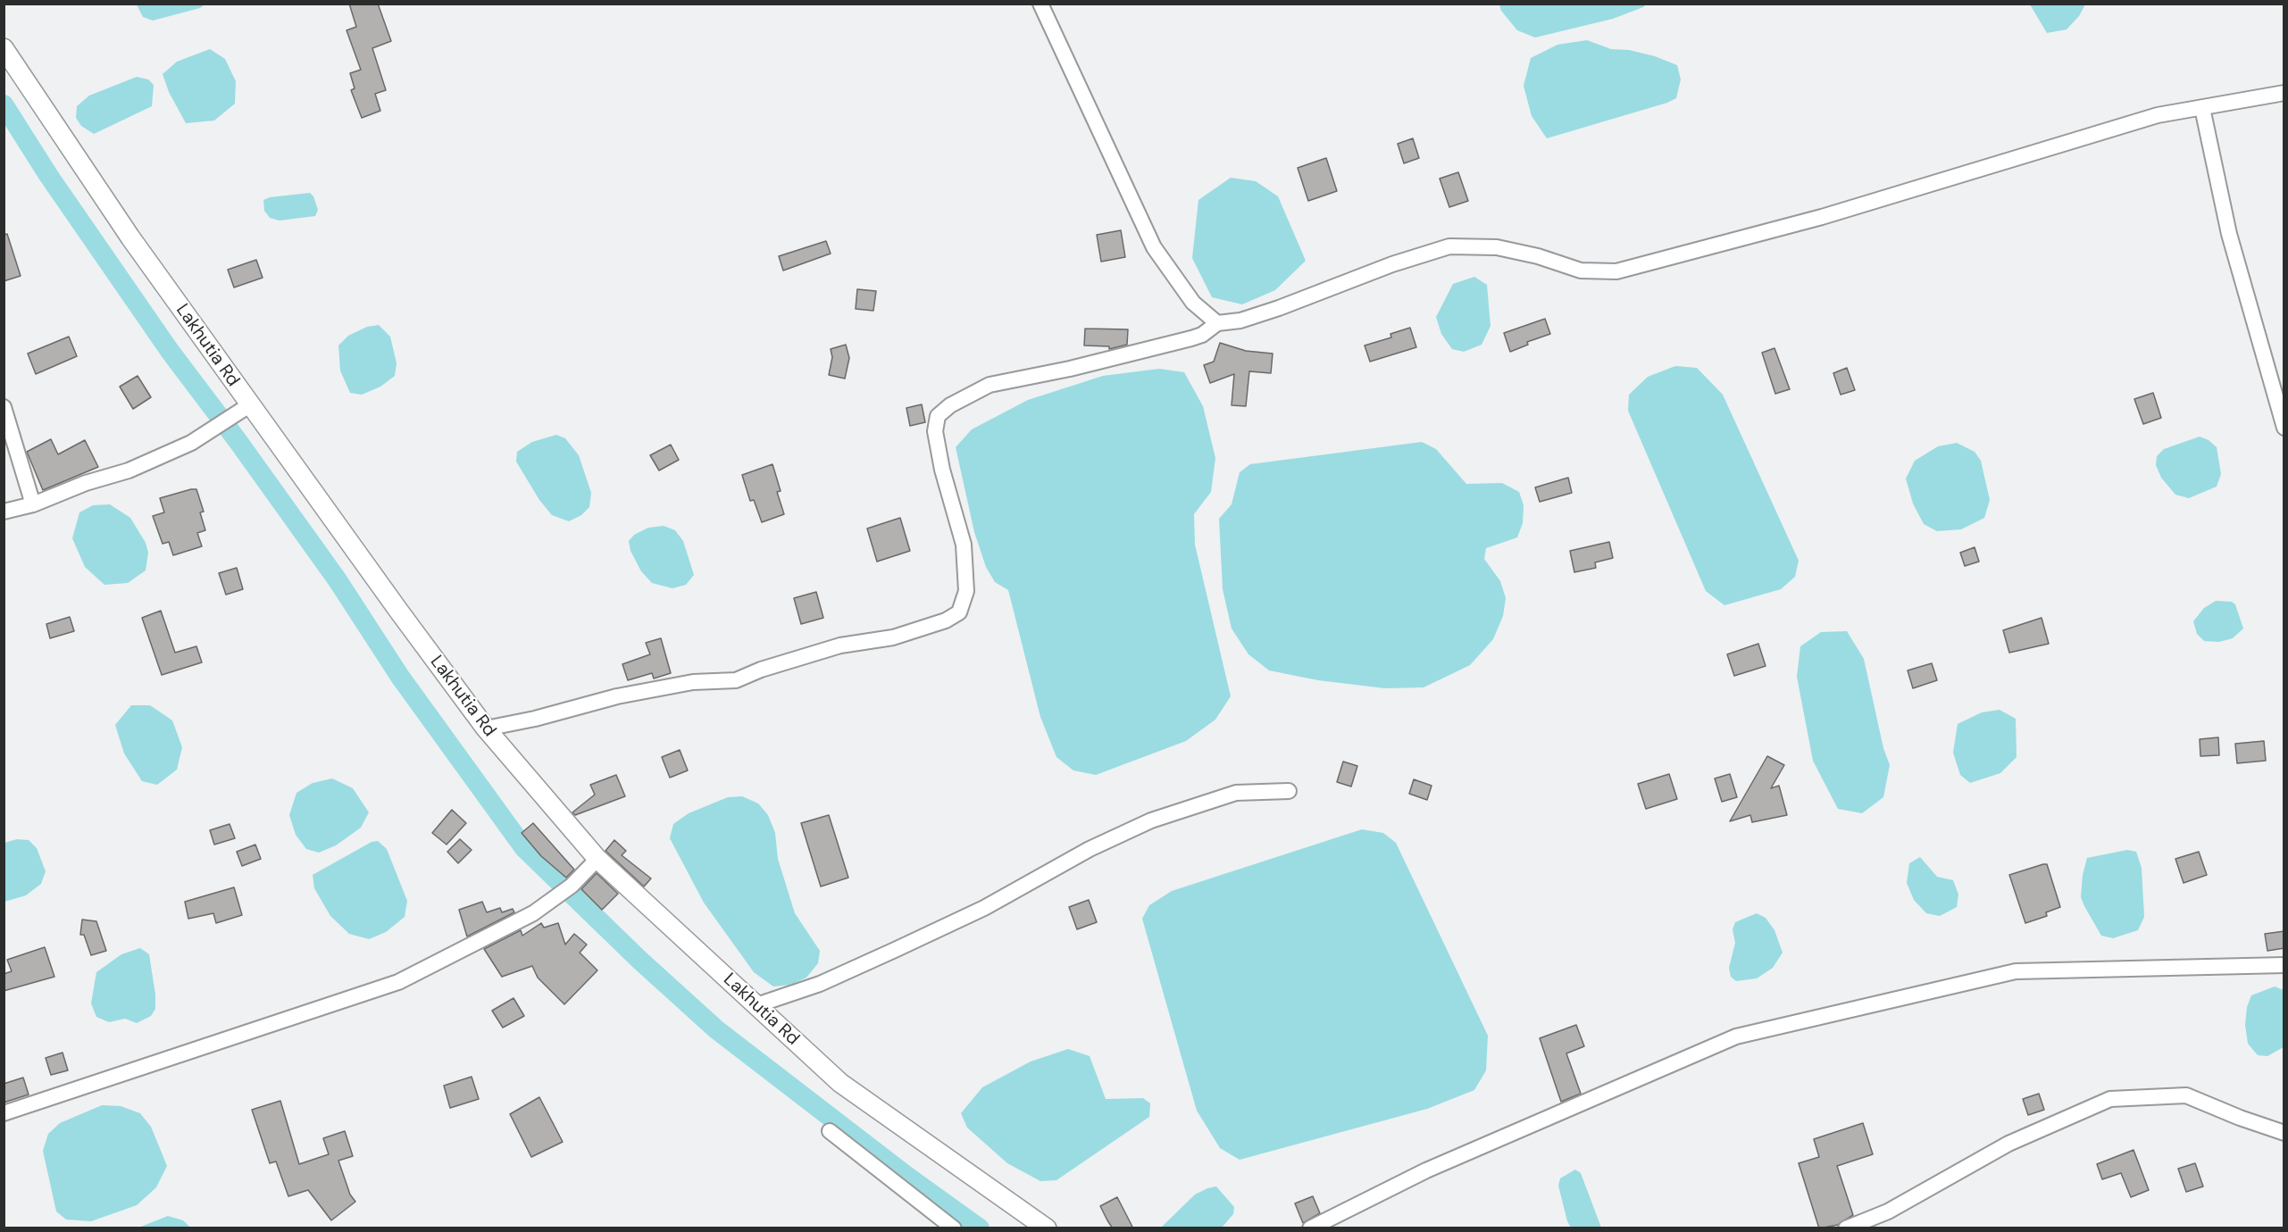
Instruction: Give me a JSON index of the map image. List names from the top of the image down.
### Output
{
  "streets": {
    "street": ["Lakhutia Rd"]
  }
}
